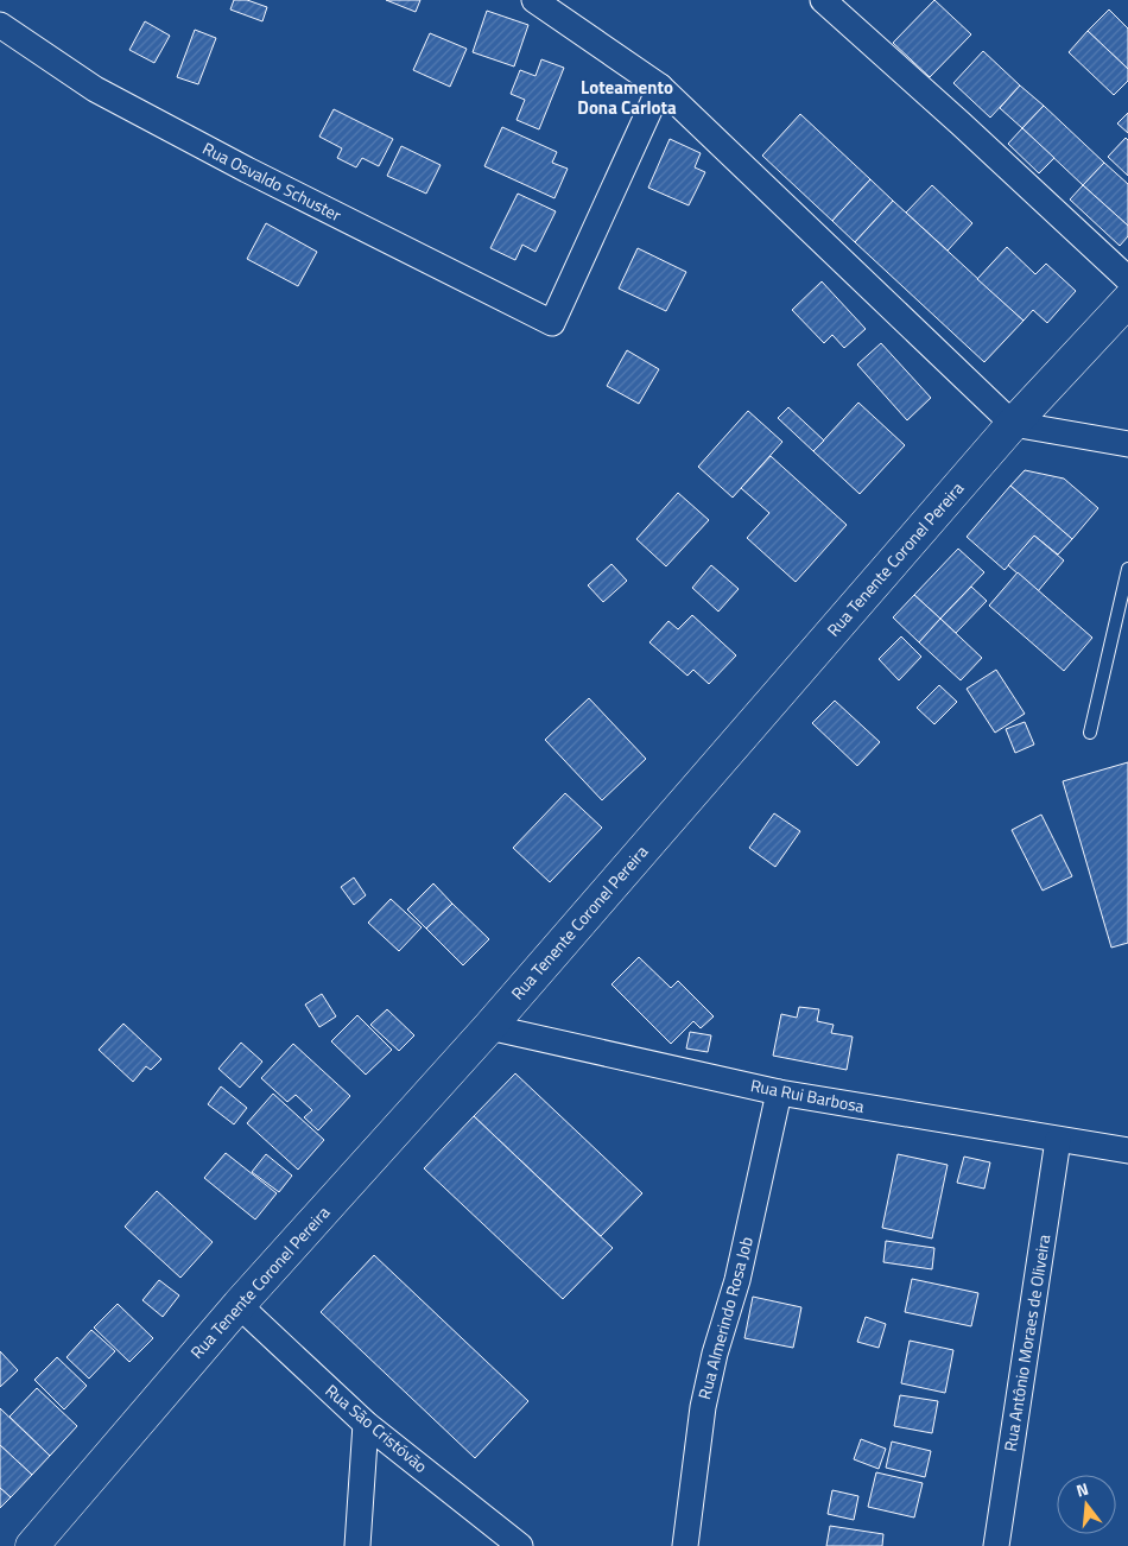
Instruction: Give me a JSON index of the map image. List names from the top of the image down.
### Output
{
  "streets": {
    "main road": ["Rua Tenente Coronel Pereira"],
    "street": [
      "Rua Osvaldo Schuster",
      "Rua Rui Barbosa",
      "Rua Almerindo Rosa Job",
      "Rua Antônio Moraes de Oliveira",
      "Rua São Cristóvão"
    ]
  },
  "crossings": [
    ["Rua Tenente Coronel Pereira", "Rua Rui Barbosa"],
    ["Rua Tenente Coronel Pereira", "Rua São Cristóvão"],
    ["Rua Rui Barbosa", "Rua Almerindo Rosa Job"],
    ["Rua Rui Barbosa", "Rua Antônio Moraes de Oliveira"]
  ],
  "districts": ["Loteamento Dona Carlota"],
  "north": "top"
}
